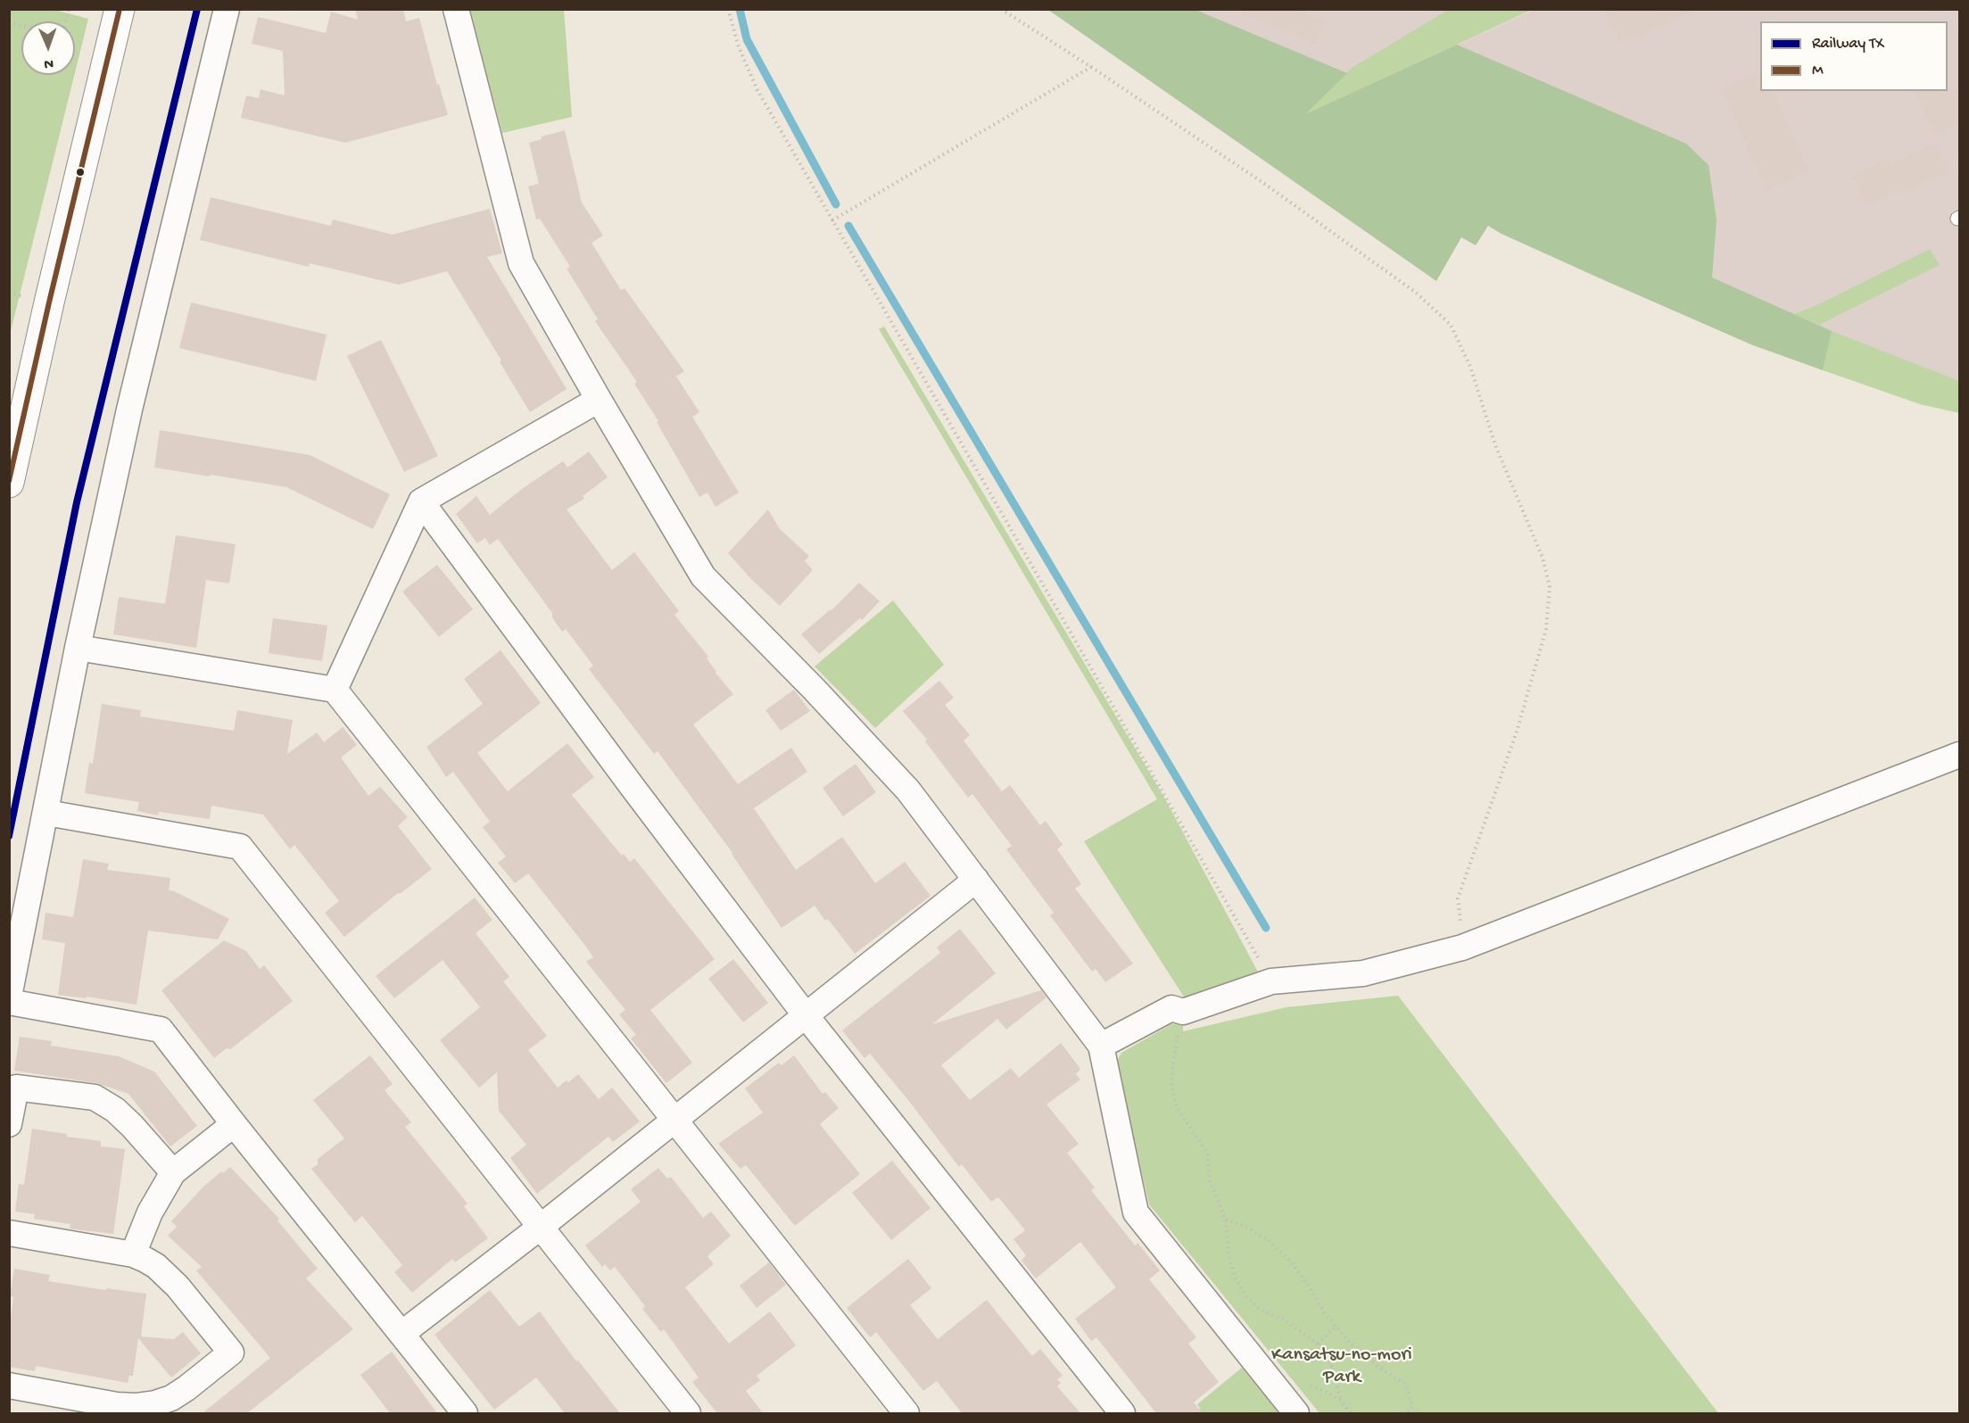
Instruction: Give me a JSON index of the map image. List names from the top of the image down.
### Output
{
  "parks": ["Kansatsu-no-mori Park"],
  "lines": ["rail line TX", "transit line M"],
  "legend": ["Railway TX", "M"],
  "north": "bottom"
}
